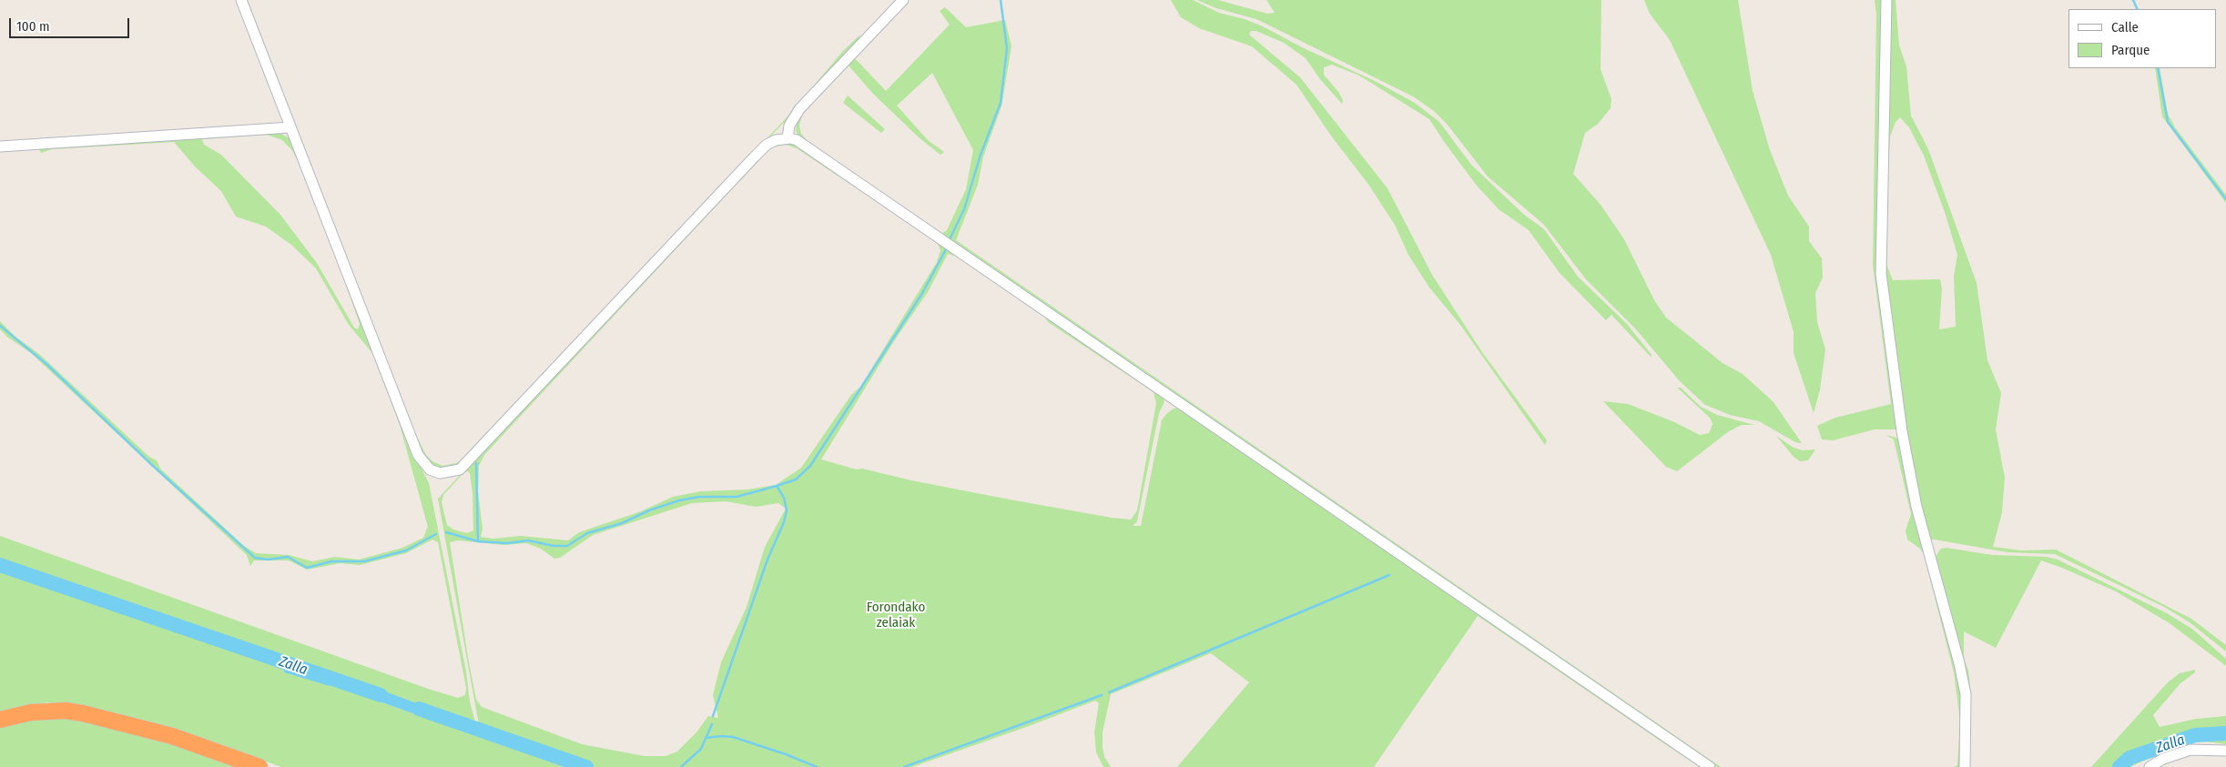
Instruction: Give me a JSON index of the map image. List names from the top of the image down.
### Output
{
  "water": ["Zalla"],
  "parks": ["Forondako zelaiak"],
  "legend": ["Calle", "Parque"],
  "scale_bar": "100 m"
}
